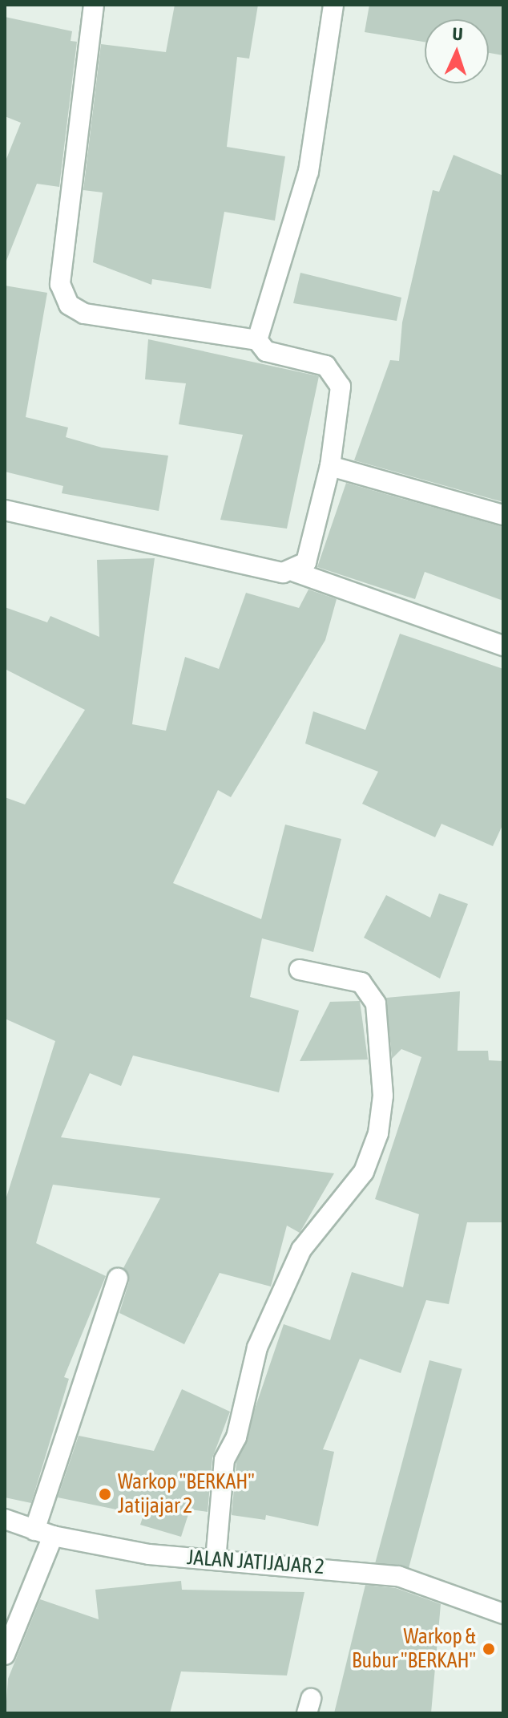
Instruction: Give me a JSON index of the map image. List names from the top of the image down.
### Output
{
  "streets": {
    "street": ["JALAN JATIJAJAR 2"]
  },
  "places": ["Warkop \"BERKAH\" Jatijajar 2", "Warkop & Bubur \"BERKAH\""],
  "north": "top"
}
